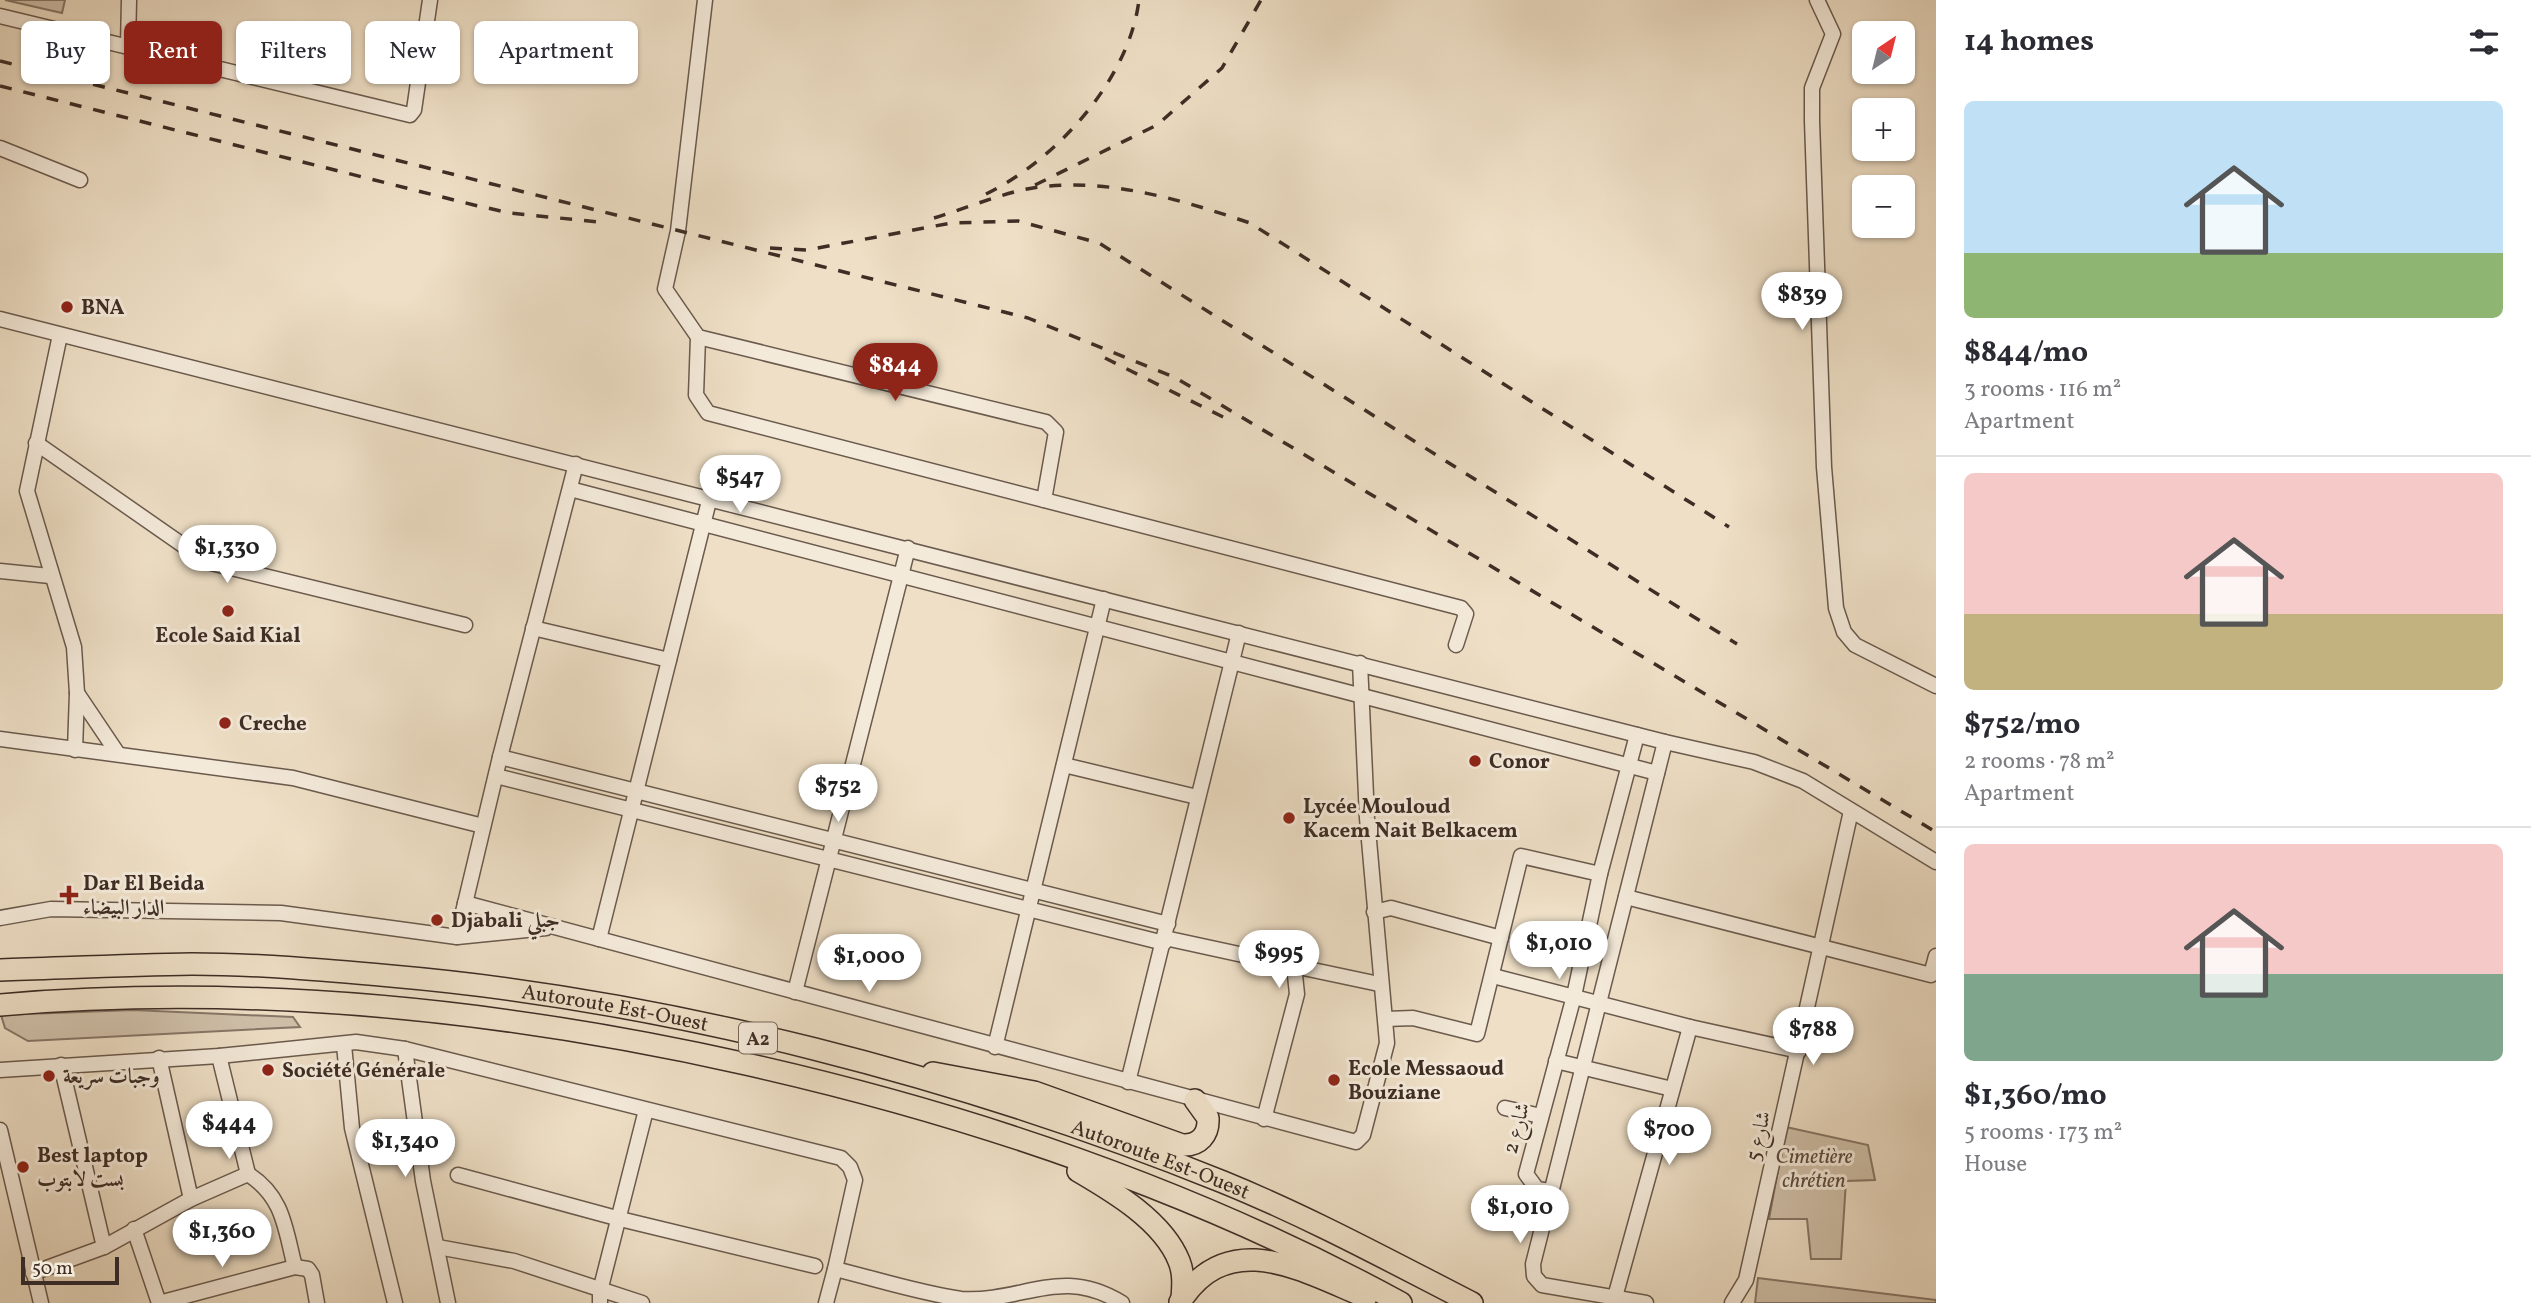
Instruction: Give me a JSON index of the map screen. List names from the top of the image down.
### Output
{
  "streets": {
    "highway": ["Autoroute Est-Ouest", "A2"],
    "street": ["شارع 2", "شارع 5"]
  },
  "parks": ["Cimetière chrétien"],
  "places": {
    "other": [
      "BNA",
      "Ecole Said Kial",
      "Creche",
      "Conor",
      "Lycée Mouloud Kacem Nait Belkacem",
      "Djabali جبلي",
      "Société Générale",
      "وجبات سريعة",
      "Ecole Messaoud Bouziane",
      "Best laptop بست لابتوب"
    ],
    "health": ["Dar El Beida الدار البيضاء"]
  },
  "scale_bar": "50 m",
  "north": "top right",
  "page": {
    "heading": "14 homes",
    "map_buttons": ["+", "−"],
    "chip": [
      "Buy",
      "Rent",
      "Filters",
      "New",
      "Apartment"
    ],
    "list": [
      {
        "name": "$844/mo",
        "note": "3 rooms · 116 m² · Apartment"
      },
      {
        "name": "$752/mo",
        "note": "2 rooms · 78 m² · Apartment"
      },
      {
        "name": "$1,360/mo",
        "note": "5 rooms · 173 m² · House"
      }
    ],
    "price": [
      "$839",
      "$844",
      "$547",
      "$1,330",
      "$752",
      "$1,010",
      "$995",
      "$1,000",
      "$788",
      "$444",
      "$700",
      "$1,340",
      "$1,010",
      "$1,360"
    ],
    "scale": "50 m"
  }
}
